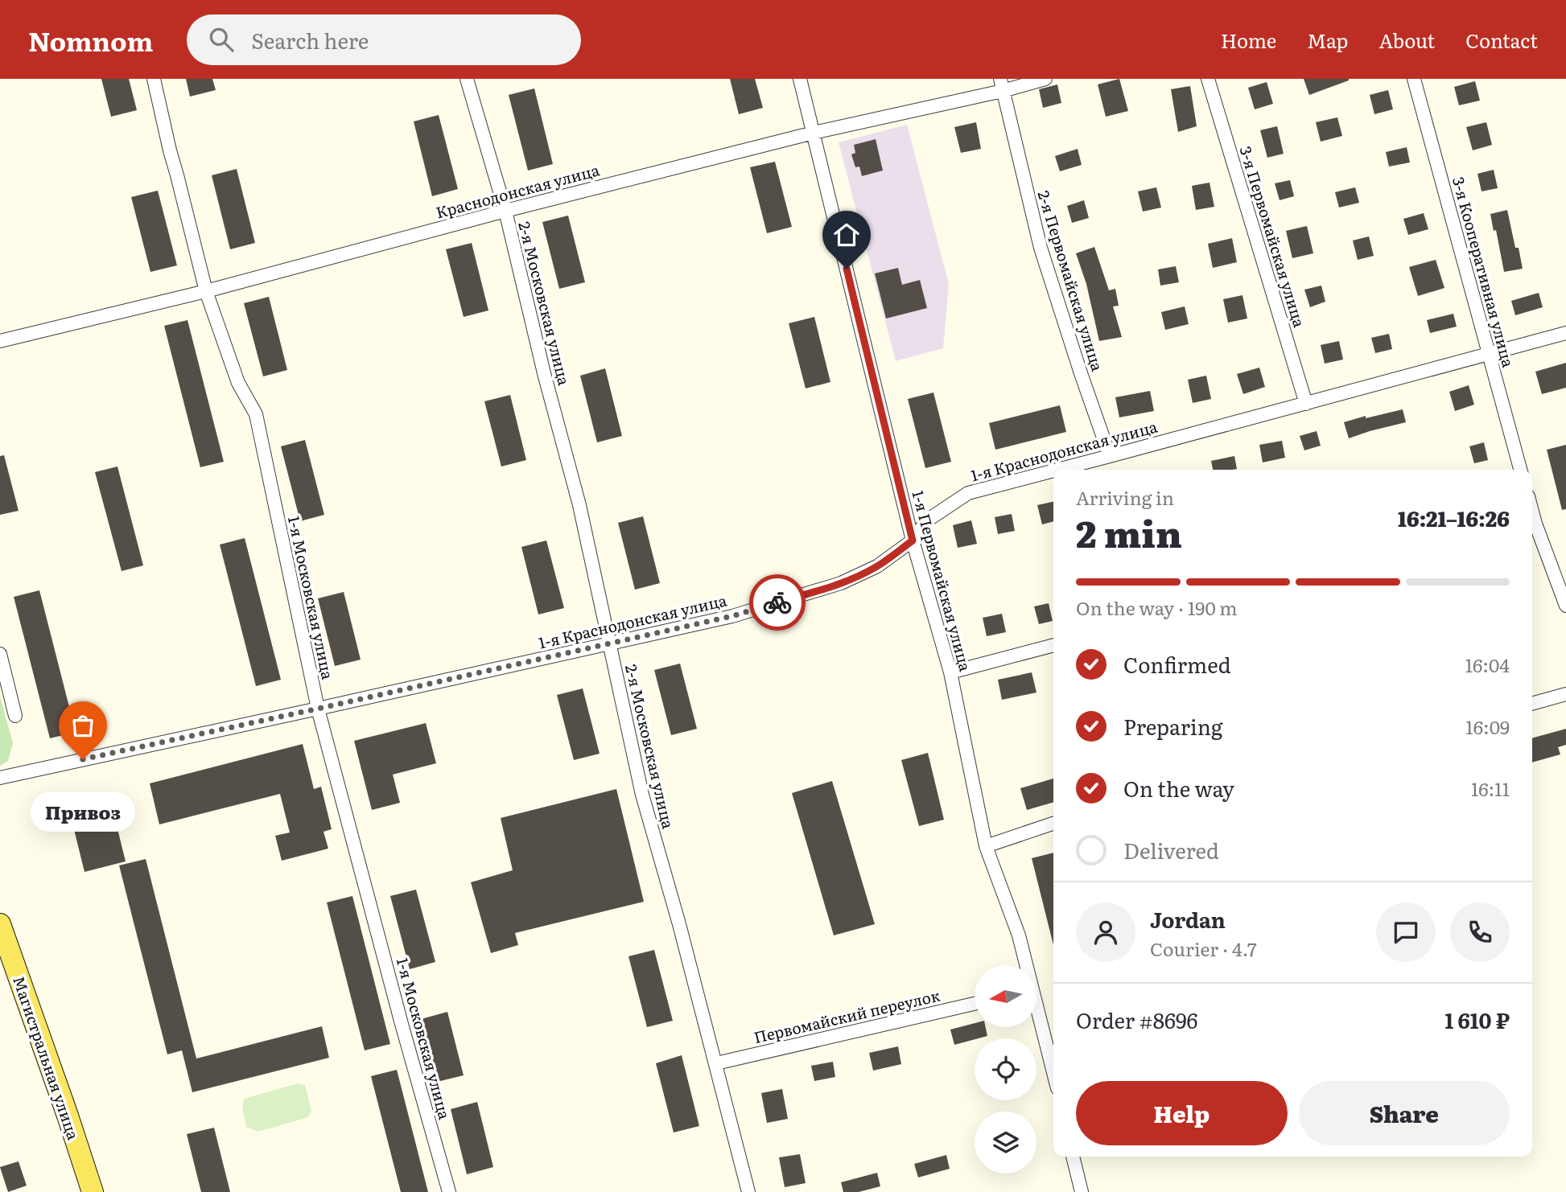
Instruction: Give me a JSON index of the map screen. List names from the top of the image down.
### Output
{
  "streets": {
    "main road": ["Магистральная улица"],
    "street": [
      "Краснодонская улица",
      "3-я Первомайская улица",
      "3-я Кооперативная улица",
      "2-я Первомайская улица",
      "2-я Московская улица",
      "1-я Краснодонская улица",
      "1-я Первомайская улица",
      "1-я Московская улица",
      "Первомайский переулок"
    ]
  },
  "crossings": [
    ["Краснодонская улица", "2-я Первомайская улица"],
    ["Краснодонская улица", "2-я Московская улица"],
    ["Краснодонская улица", "1-я Первомайская улица"],
    ["Краснодонская улица", "1-я Московская улица"],
    ["3-я Первомайская улица", "1-я Краснодонская улица"],
    ["3-я Кооперативная улица", "1-я Краснодонская улица"],
    ["2-я Первомайская улица", "1-я Краснодонская улица"],
    ["2-я Московская улица", "1-я Краснодонская улица"],
    ["2-я Московская улица", "Первомайский переулок"],
    ["1-я Краснодонская улица", "1-я Первомайская улица"],
    ["1-я Краснодонская улица", "1-я Московская улица"]
  ],
  "places": ["Привоз"],
  "north": "left",
  "page": {
    "header": "Nomnom",
    "search": "Search here",
    "nav": [
      "Home",
      "Map",
      "About",
      "Contact"
    ],
    "heading": ["2 min", "Arriving in", "16:21–16:26"],
    "panel": [
      "Jordan",
      "Courier · 4.7",
      "Order #8696",
      "1 610 ₽"
    ],
    "bar": "On the way · 190 m",
    "list": [
      ["Confirmed", "16:04"],
      ["Preparing", "16:09"],
      ["On the way", "16:11"],
      "Delivered"
    ],
    "bubble": "Привоз",
    "buttons": ["Help", "Share"]
  }
}
